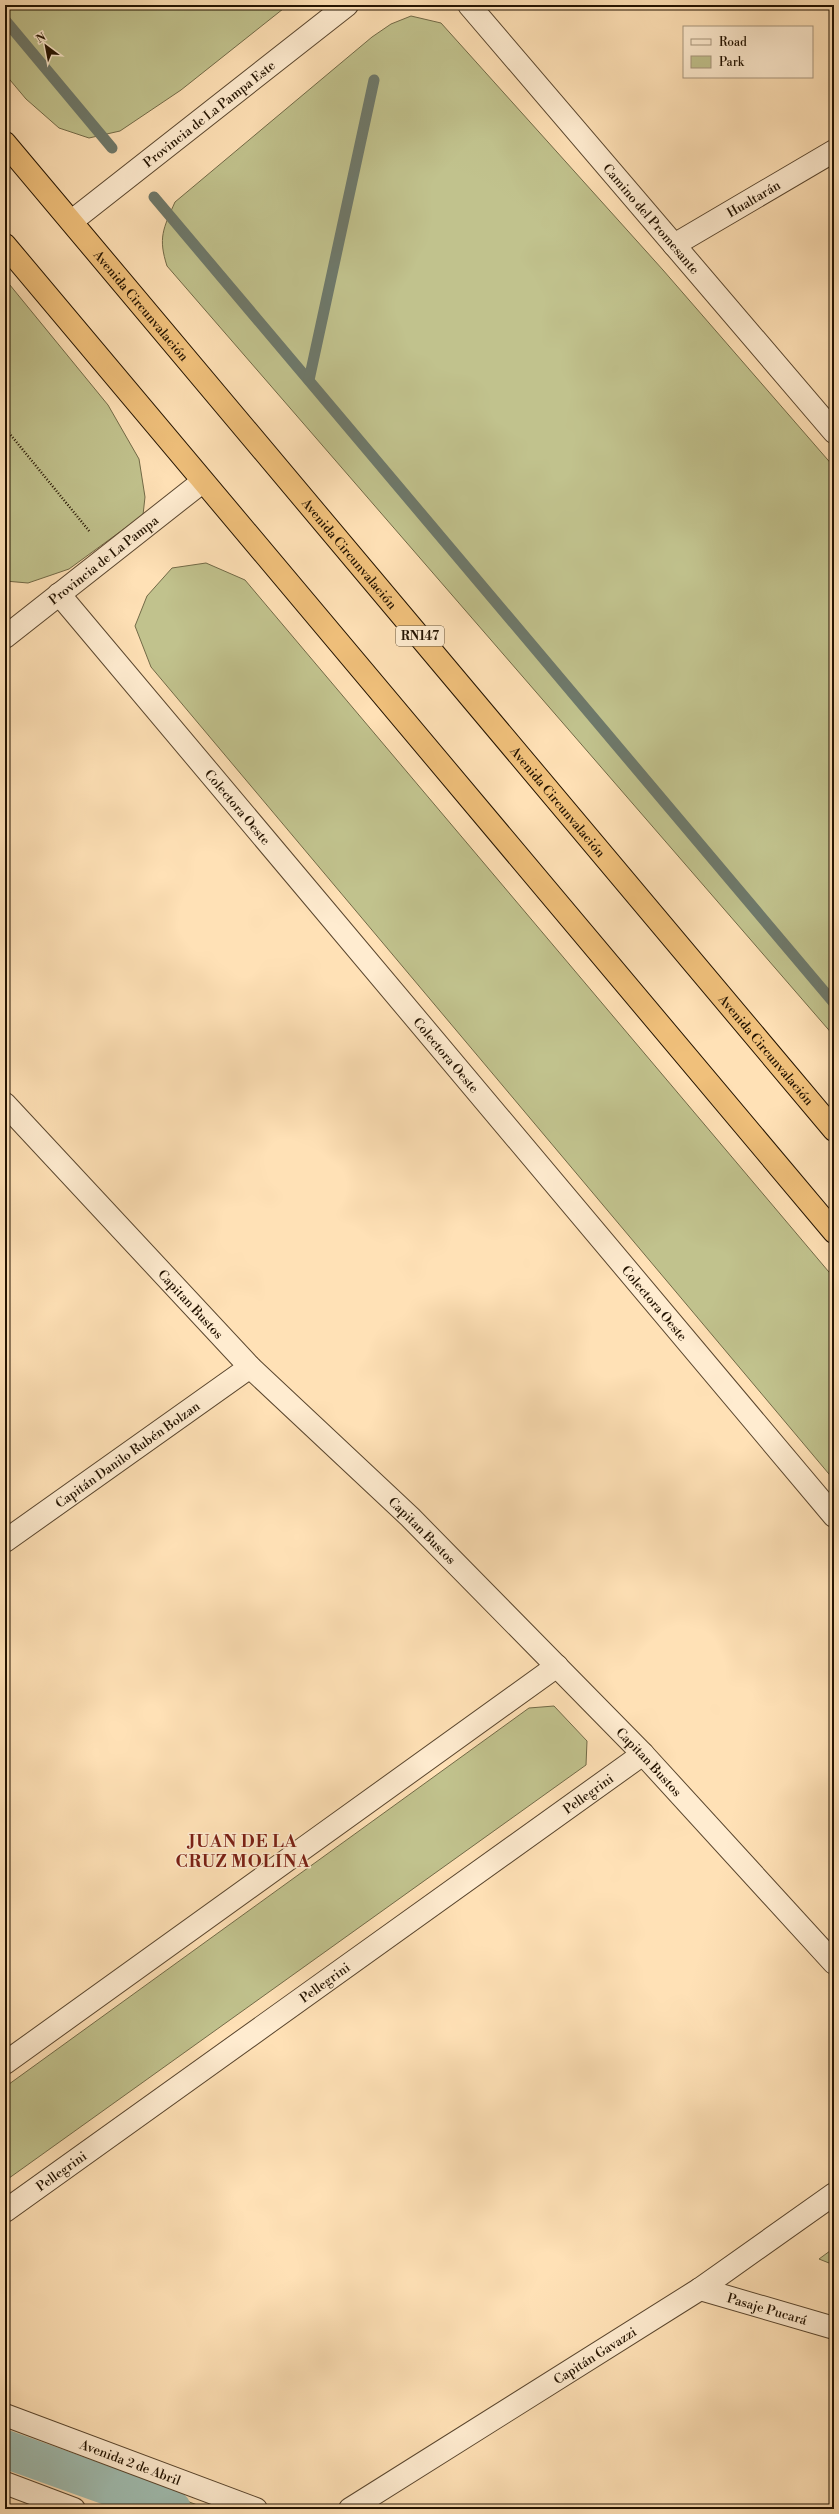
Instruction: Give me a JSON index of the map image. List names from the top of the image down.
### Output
{
  "streets": {
    "highway": ["Avenida Circunvalación", "RN147"],
    "street": [
      "Provincia de La Pampa Este",
      "Hualtarán",
      "Camino del Promesante",
      "Provincia de La Pampa",
      "Colectora Oeste",
      "Capitan Bustos",
      "Capitán Danilo Rubén Bolzan",
      "Pellegrini",
      "Pasaje Pucará",
      "Capitán Gavazzi",
      "Avenida 2 de Abril"
    ]
  },
  "crossings": [
    ["Provincia de La Pampa Este", "Avenida Circunvalación"],
    ["Hualtarán", "Camino del Promesante"],
    ["Provincia de La Pampa", "Colectora Oeste"],
    ["Capitan Bustos", "Capitán Danilo Rubén Bolzan"],
    ["Capitan Bustos", "Pellegrini"],
    ["Pasaje Pucará", "Capitán Gavazzi"]
  ],
  "districts": ["JUAN DE LA CRUZ MOLINA"],
  "legend": ["Road", "Park"],
  "north": "top left"
}
